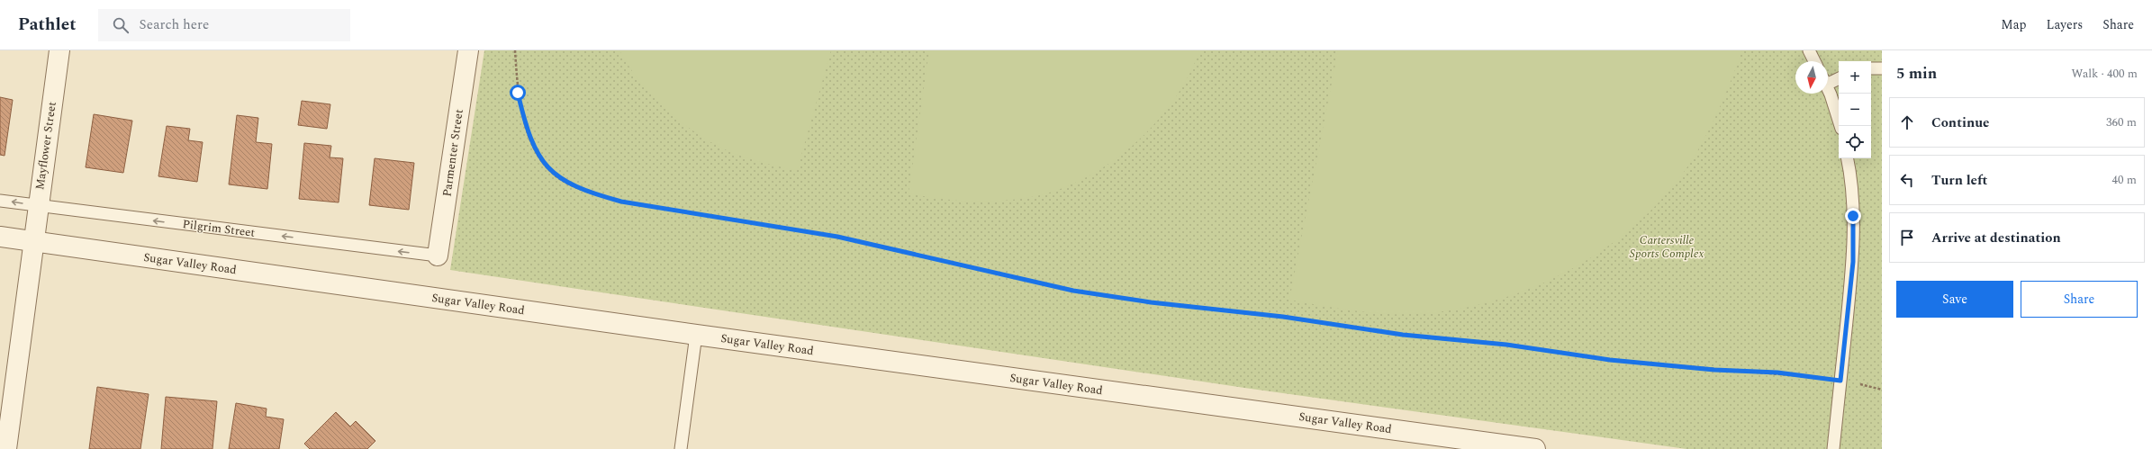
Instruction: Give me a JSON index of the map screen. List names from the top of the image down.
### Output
{
  "streets": {
    "street": ["Mayflower Street", "Parmenter Street", "Sugar Valley Road"],
    "lane": ["Pilgrim Street"]
  },
  "crossings": [
    ["Mayflower Street", "Pilgrim Street"],
    ["Mayflower Street", "Sugar Valley Road"],
    ["Parmenter Street", "Pilgrim Street"]
  ],
  "one_way": ["Pilgrim Street"],
  "parks": ["Cartersville Sports Complex"],
  "north": "bottom",
  "page": {
    "header": "Pathlet",
    "search": "Search here",
    "nav": ["Map", "Layers", "Share"],
    "heading": ["5 min", "Walk · 400 m"],
    "map_buttons": ["+", "−"],
    "list": [
      ["Continue", "360 m"],
      ["Turn left", "40 m"],
      "Arrive at destination"
    ],
    "buttons": ["Save", "Share"]
  }
}
